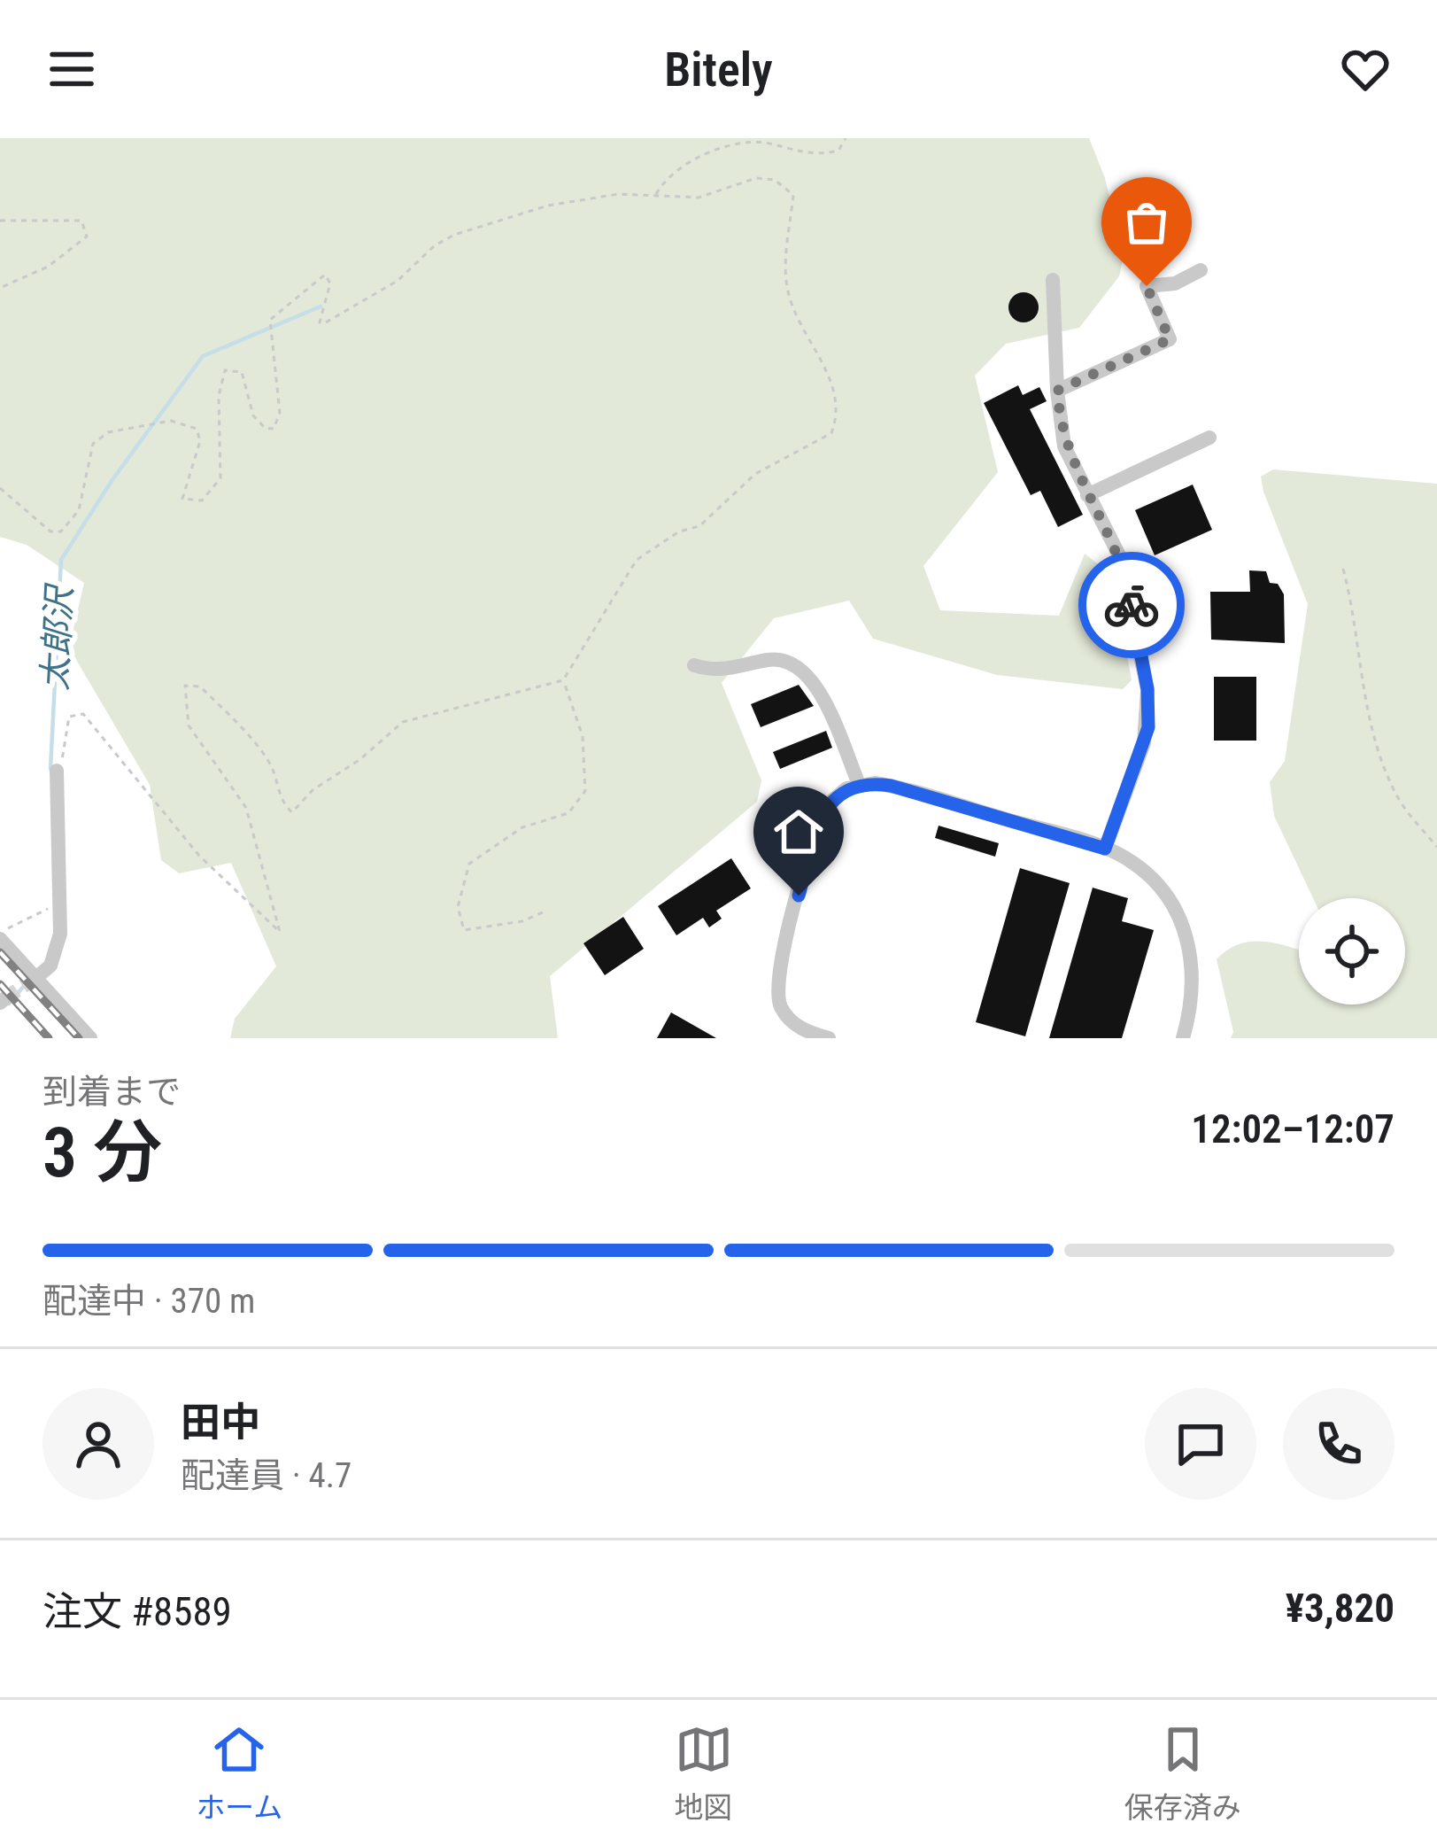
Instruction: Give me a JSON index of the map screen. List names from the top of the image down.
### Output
{
  "water": ["太郎沢"],
  "page": {
    "header": "Bitely",
    "heading": ["3 分", "到着まで", "12:02–12:07"],
    "panel": [
      "田中",
      "配達員 · 4.7",
      "注文 #8589",
      "¥3,820"
    ],
    "bar": "配達中 · 370 m",
    "tabs": ["ホーム", "地図", "保存済み"]
  }
}
